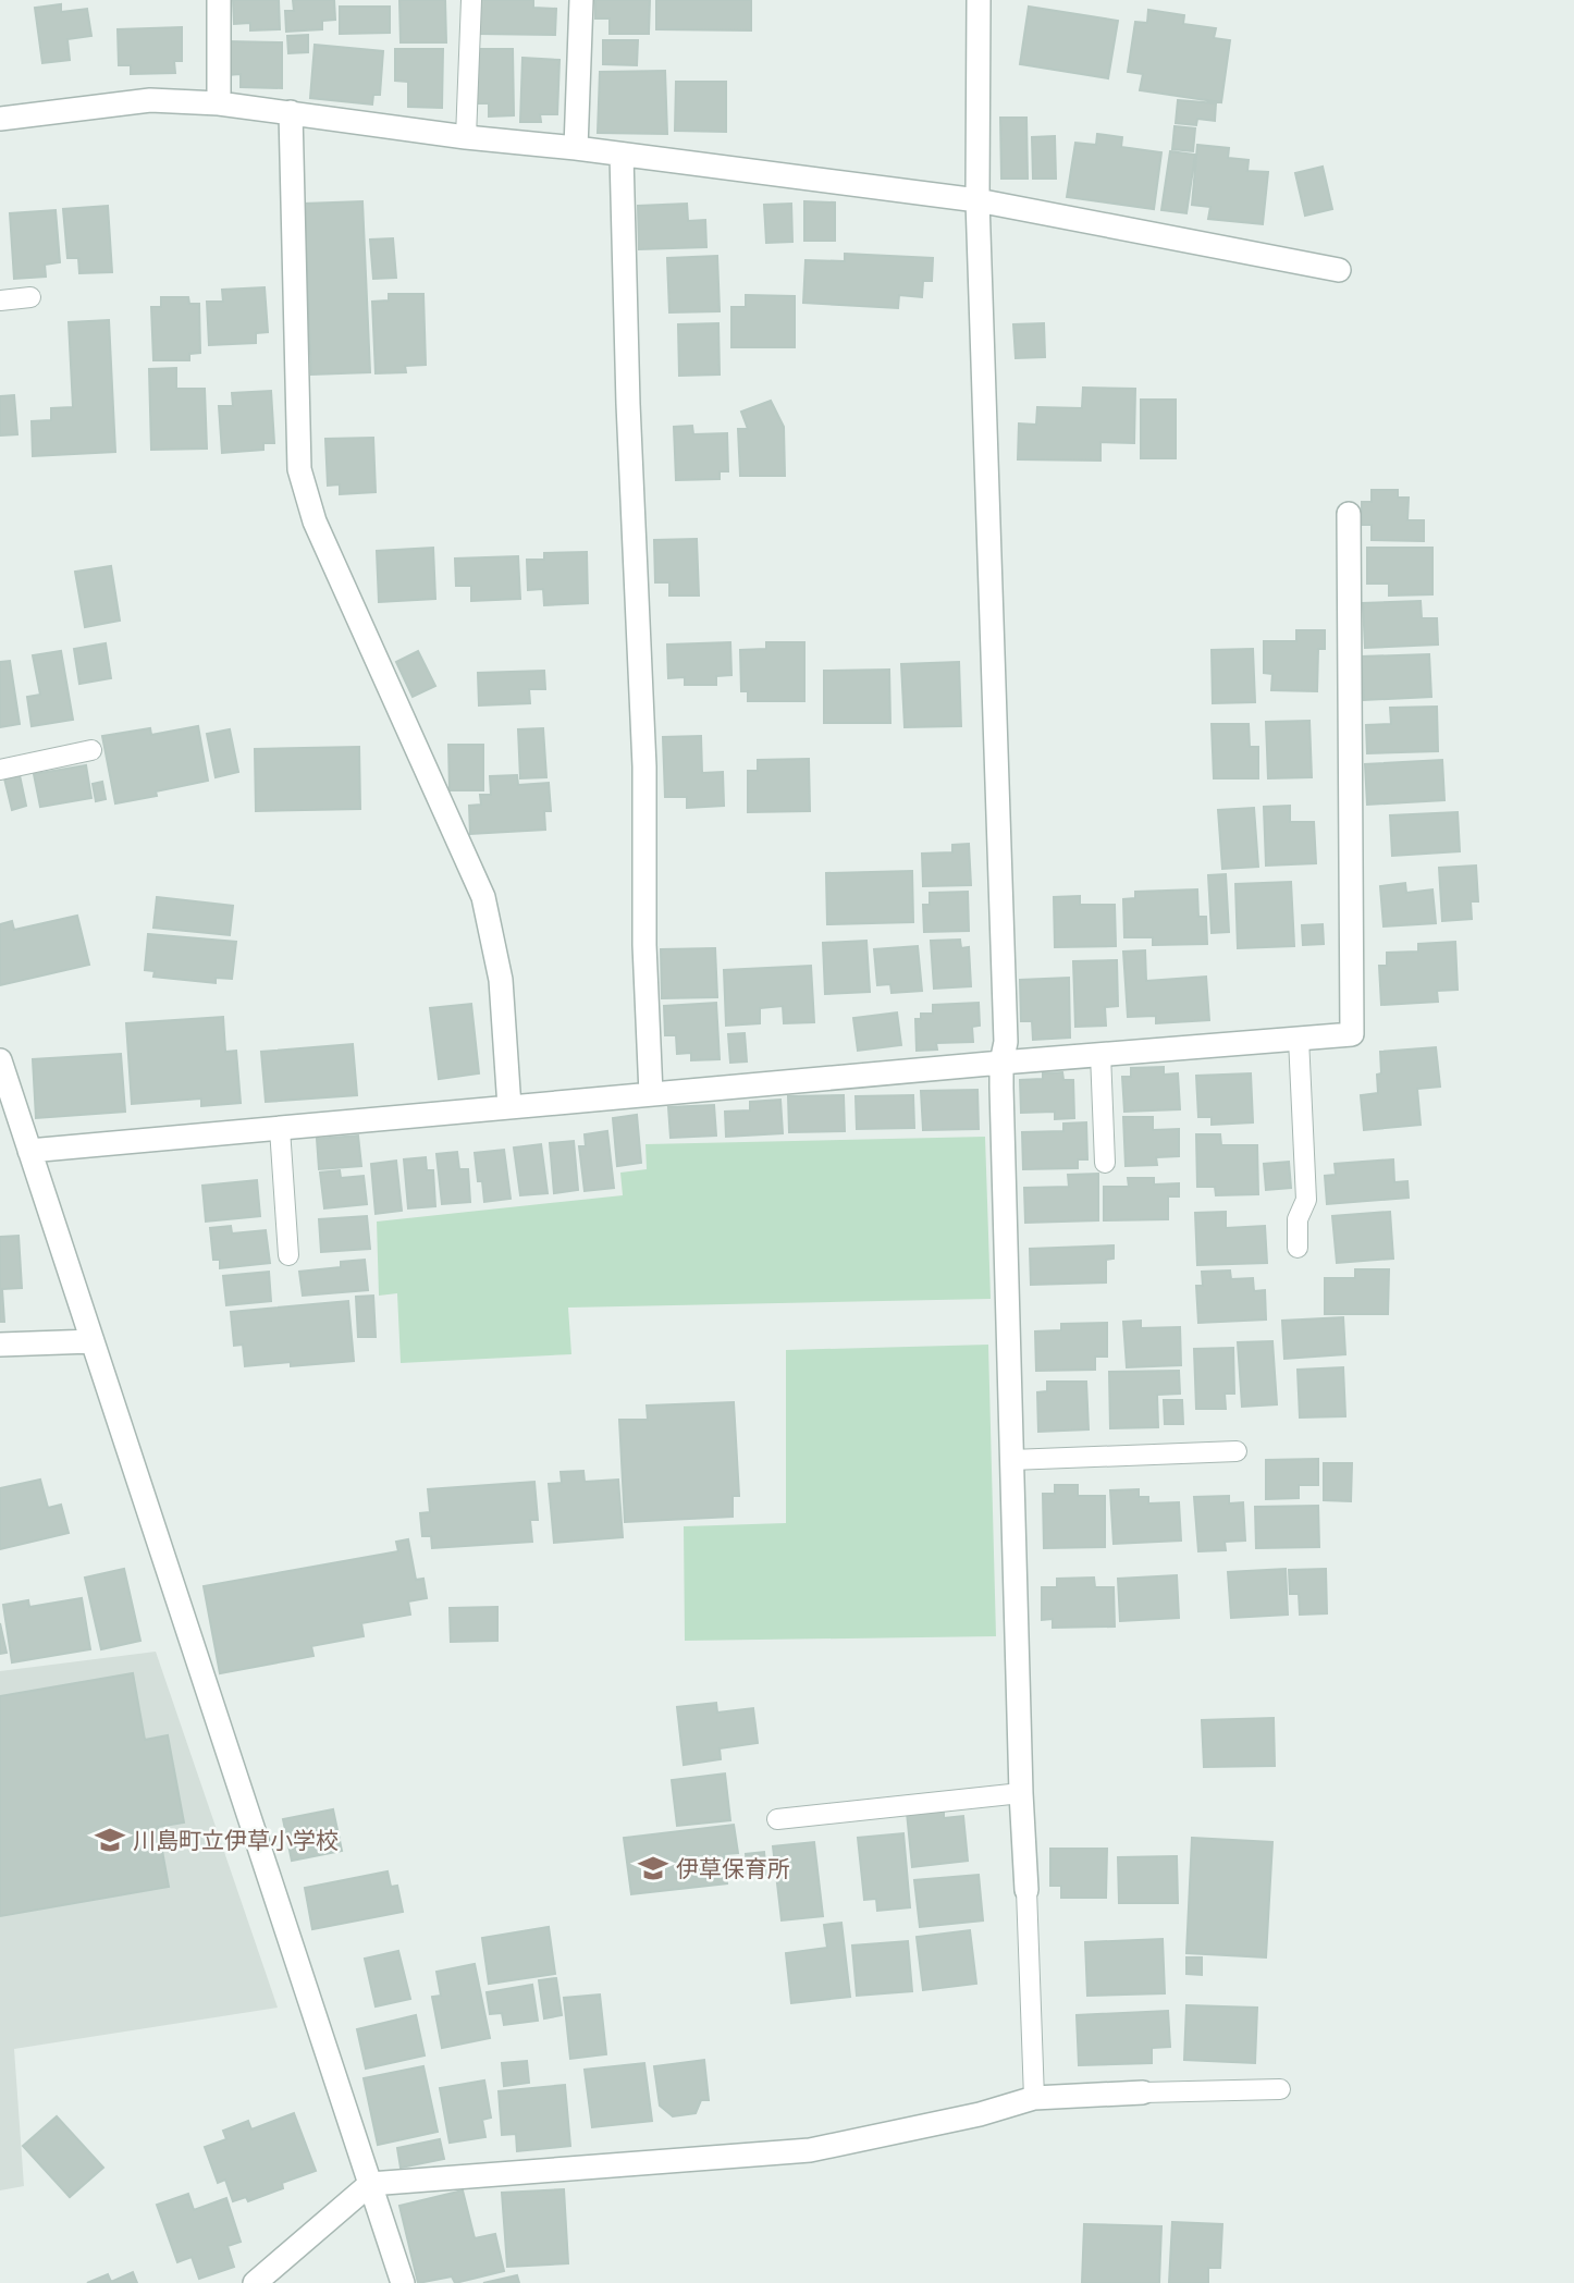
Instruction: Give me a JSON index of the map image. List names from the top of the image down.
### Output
{
  "places": {
    "school or university": ["川島町立伊草小学校", "伊草保育所"]
  }
}
